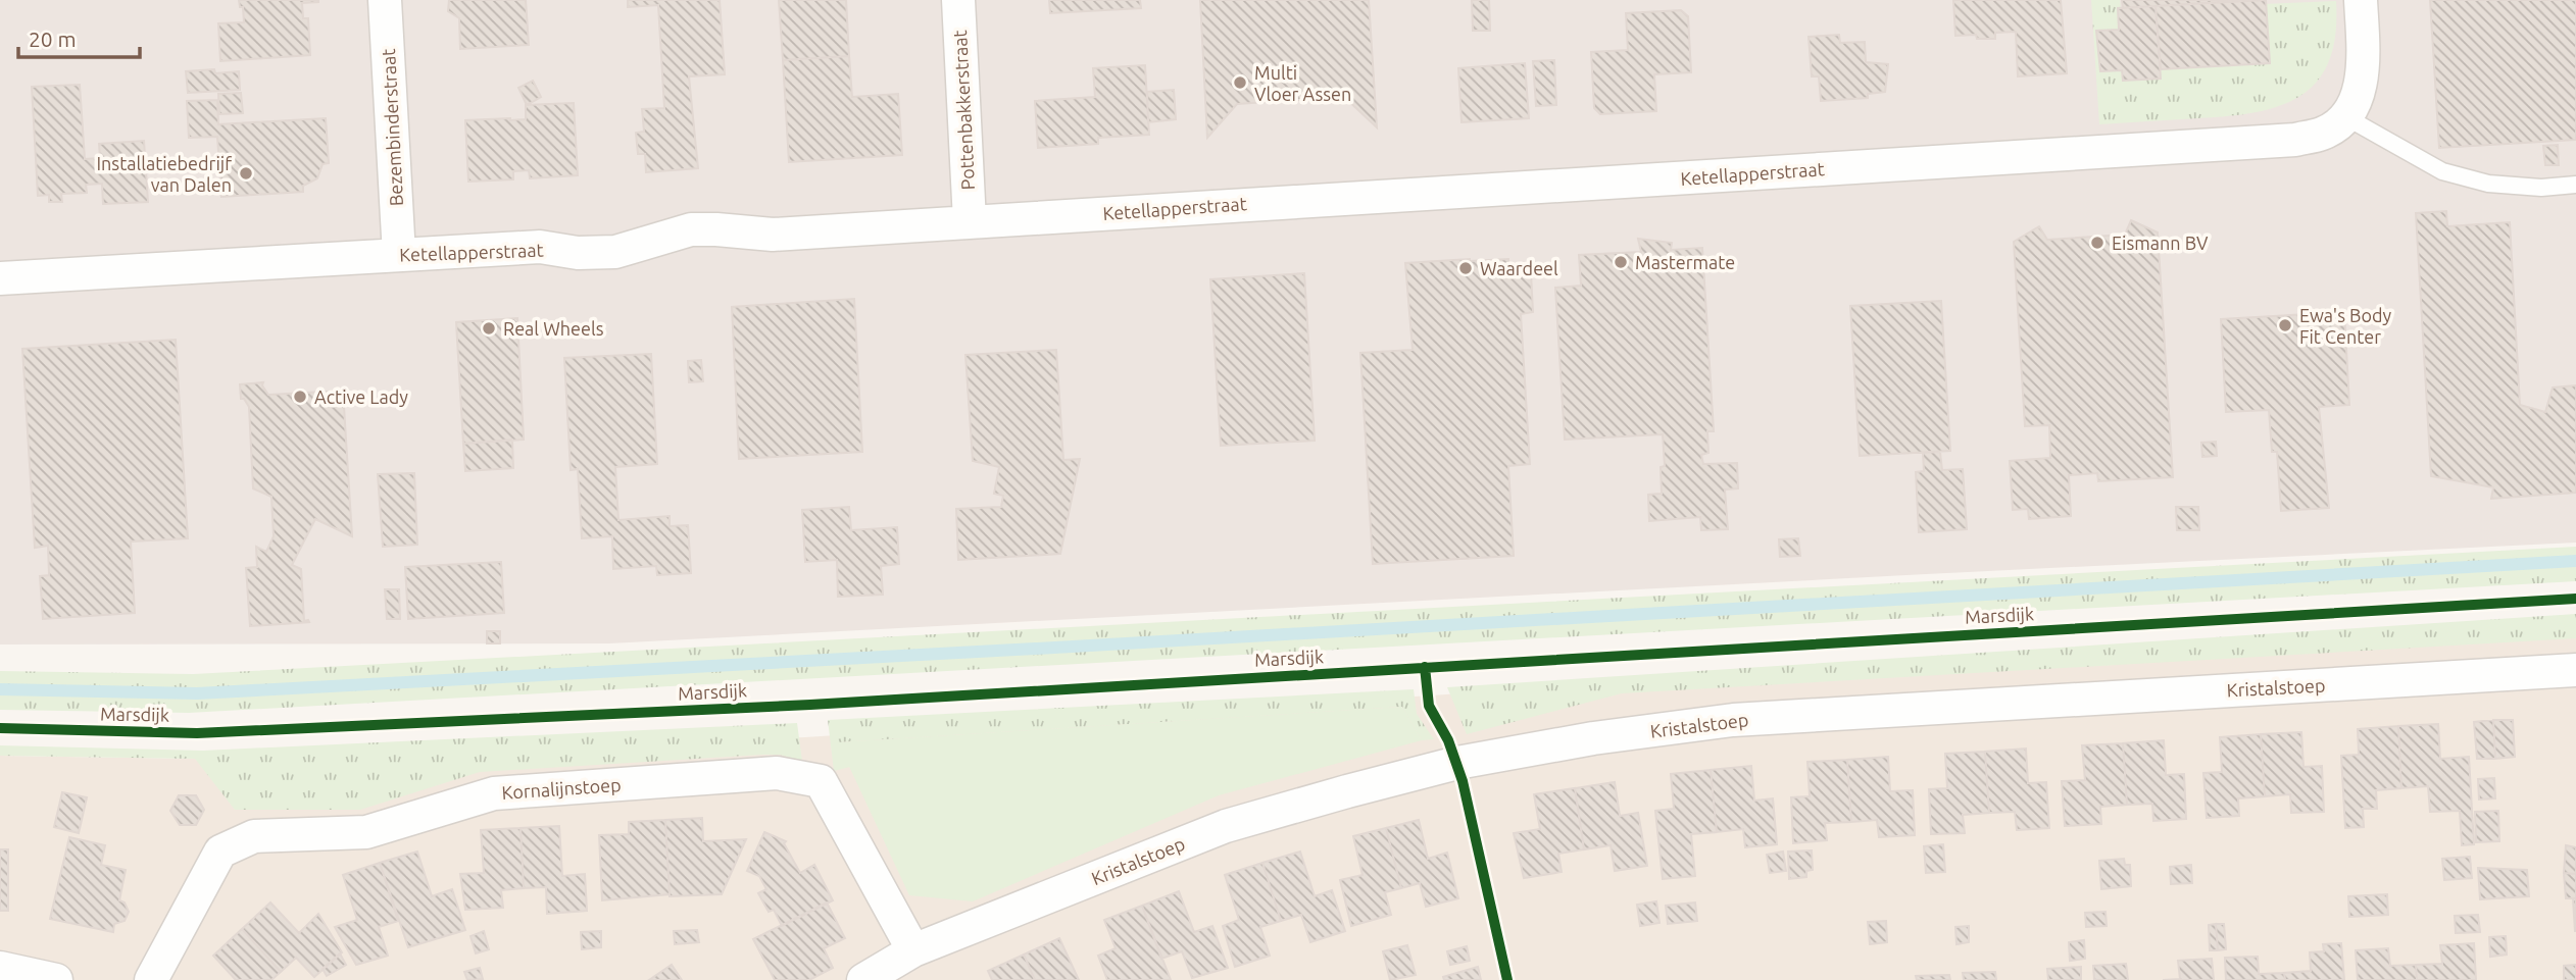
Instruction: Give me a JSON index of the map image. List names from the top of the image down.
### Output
{
  "streets": {
    "street": [
      "Pottenbakkerstraat",
      "Bezembinderstraat",
      "Ketellapperstraat",
      "Kristalstoep",
      "Kornalijnstoep"
    ],
    "cycle path": ["Marsdijk"]
  },
  "crossings": [
    ["Pottenbakkerstraat", "Ketellapperstraat"],
    ["Bezembinderstraat", "Ketellapperstraat"],
    ["Kristalstoep", "Kornalijnstoep"]
  ],
  "places": [
    "Multi Vloer Assen",
    "Installatiebedrijf van Dalen",
    "Eismann BV",
    "Mastermate",
    "Waardeel",
    "Ewa's Body Fit Center",
    "Real Wheels",
    "Active Lady"
  ],
  "scale_bar": "20 m"
}
